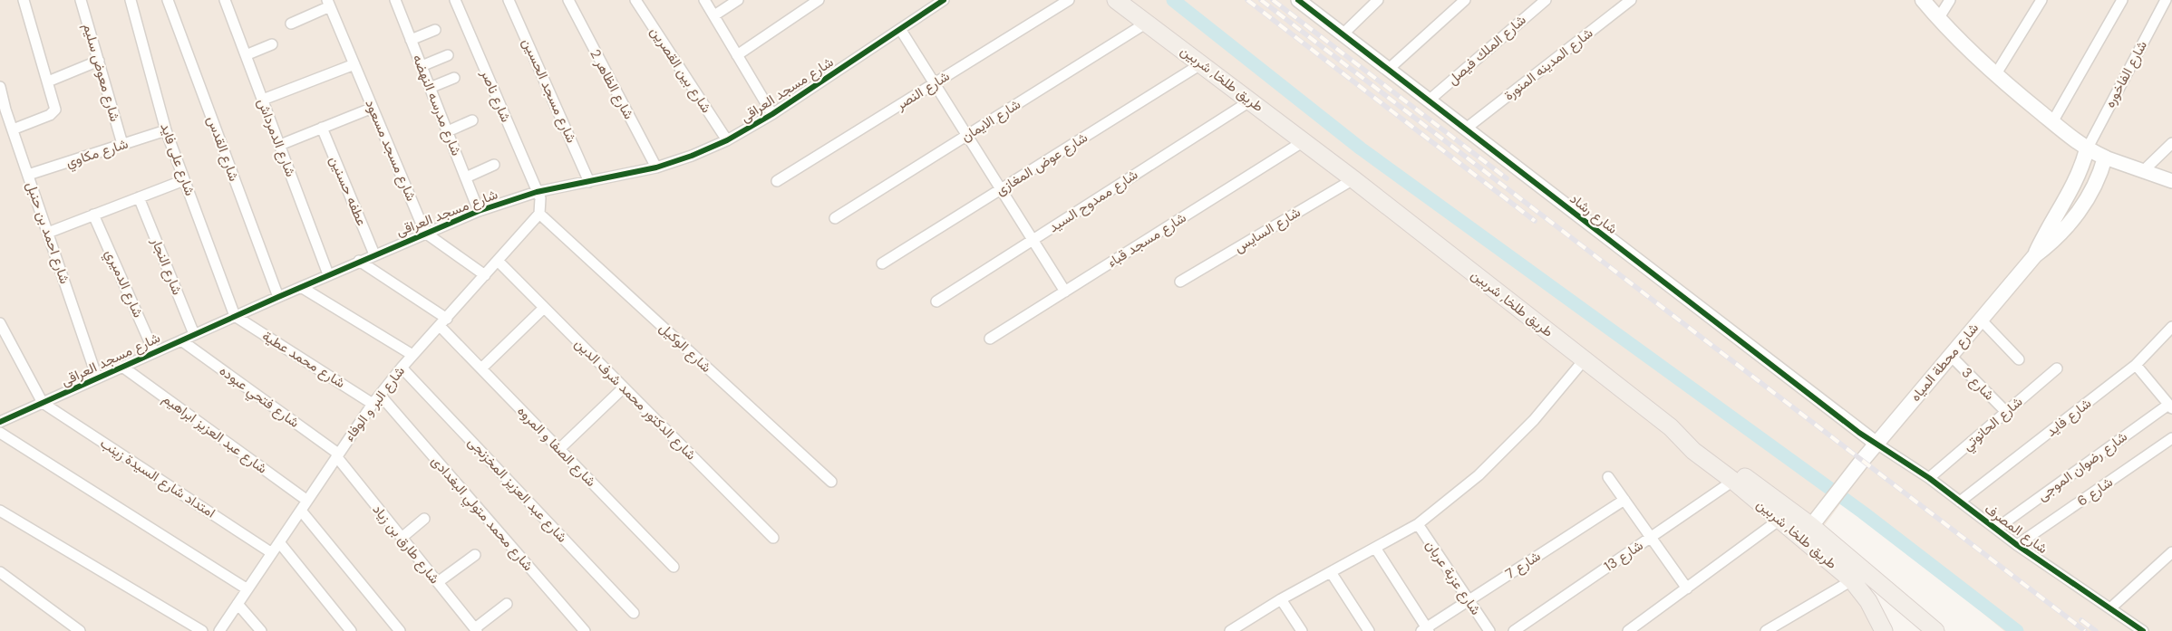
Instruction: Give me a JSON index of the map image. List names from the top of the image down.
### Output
{
  "streets": {
    "main road": ["طريق طلخا, شربين", "شارع محطة المياه"],
    "street": [
      "شارع الملك فيصل",
      "شارع المدينه المنورة",
      "شارع بين القصرين",
      "شارع معوض سليم",
      "شارع الفاخوره",
      "شارع الظاهر 2",
      "شارع مسجد العراقى",
      "شارع مسجد الحسين",
      "شارع النصر",
      "شارع ناصر",
      "شارع مدرسه النهضه",
      "شارع الايمان",
      "شارع الدمرداش",
      "شارع القدس",
      "شارع مسجد مسعود",
      "شارع مكاوي",
      "شارع على فايد",
      "شارع عوض المغازى",
      "عطفه حسنين",
      "شارع ممدوح السيد",
      "شارع رشاد",
      "شارع السايس",
      "شارع احمد بن حنبل",
      "شارع مسجد قباء",
      "شارع النجار",
      "شارع الدميري",
      "شارع الوكيل",
      "شارع محمد عطية",
      "شارع 3",
      "شارع فتحي عبوده",
      "شارع الدكتور محمد شرف الدين",
      "شارع البر و الوفاء",
      "شارع فايد",
      "شارع الحانوتي",
      "شارع عبد العزيز ابراهيم",
      "شارع الصفا و المروه",
      "شارع رضوان الموجى",
      "امتداد شارع السيدة زينب",
      "شارع عبد العزيز المخزنجى",
      "شارع 6",
      "شارع محمد متولي البغدادى",
      "شارع المصرف",
      "شارع طارق بن زياد",
      "شارع 13",
      "شارع 7",
      "شارع عزبة عربان"
    ]
  },
  "crossings": [
    ["شارع الملك فيصل", "شارع رشاد"],
    ["شارع المدينه المنورة", "شارع رشاد"],
    ["شارع بين القصرين", "شارع مسجد العراقى"],
    ["شارع معوض سليم", "شارع مكاوي"],
    ["طريق طلخا, شربين", "شارع الايمان"],
    ["طريق طلخا, شربين", "شارع عوض المغازى"],
    ["طريق طلخا, شربين", "شارع ممدوح السيد"],
    ["طريق طلخا, شربين", "شارع السايس"],
    ["طريق طلخا, شربين", "شارع مسجد قباء"],
    ["طريق طلخا, شربين", "شارع 13"],
    ["شارع الظاهر 2", "شارع مسجد العراقى"],
    ["شارع مسجد العراقى", "شارع مسجد الحسين"],
    ["شارع مسجد العراقى", "شارع ناصر"],
    ["شارع مسجد العراقى", "شارع مدرسه النهضه"],
    ["شارع مسجد العراقى", "شارع الدمرداش"],
    ["شارع مسجد العراقى", "شارع القدس"],
    ["شارع مسجد العراقى", "شارع مسجد مسعود"],
    ["شارع مسجد العراقى", "شارع على فايد"],
    ["شارع مسجد العراقى", "عطفه حسنين"],
    ["شارع مسجد العراقى", "شارع احمد بن حنبل"],
    ["شارع مسجد العراقى", "شارع النجار"],
    ["شارع مسجد العراقى", "شارع الدميري"],
    ["شارع مسجد العراقى", "شارع محمد عطية"],
    ["شارع مسجد العراقى", "شارع فتحي عبوده"],
    ["شارع مسجد العراقى", "شارع عبد العزيز ابراهيم"],
    ["شارع مسجد العراقى", "شارع الصفا و المروه"],
    ["شارع مسجد العراقى", "امتداد شارع السيدة زينب"],
    ["شارع مكاوي", "شارع على فايد"],
    ["شارع مكاوي", "شارع احمد بن حنبل"],
    ["شارع على فايد", "شارع محمد عطية"],
    ["شارع رشاد", "شارع محطة المياه"],
    ["شارع رشاد", "شارع المصرف"],
    ["شارع الوكيل", "شارع البر و الوفاء"],
    ["شارع محمد عطية", "شارع البر و الوفاء"],
    ["شارع محطة المياه", "شارع 3"],
    ["شارع محطة المياه", "شارع المصرف"],
    ["شارع 3", "شارع الحانوتي"],
    ["شارع فتحي عبوده", "شارع البر و الوفاء"],
    ["شارع فتحي عبوده", "شارع طارق بن زياد"],
    ["شارع الدكتور محمد شرف الدين", "شارع البر و الوفاء"],
    ["شارع البر و الوفاء", "شارع عبد العزيز ابراهيم"],
    ["شارع البر و الوفاء", "شارع الصفا و المروه"],
    ["شارع البر و الوفاء", "امتداد شارع السيدة زينب"],
    ["شارع البر و الوفاء", "شارع عبد العزيز المخزنجى"],
    ["شارع البر و الوفاء", "شارع محمد متولي البغدادى"],
    ["شارع البر و الوفاء", "شارع طارق بن زياد"],
    ["شارع فايد", "شارع المصرف"],
    ["شارع الحانوتي", "شارع المصرف"],
    ["شارع رضوان الموجى", "شارع المصرف"],
    ["شارع 6", "شارع المصرف"],
    ["شارع 7", "شارع عزبة عربان"]
  ]
}
